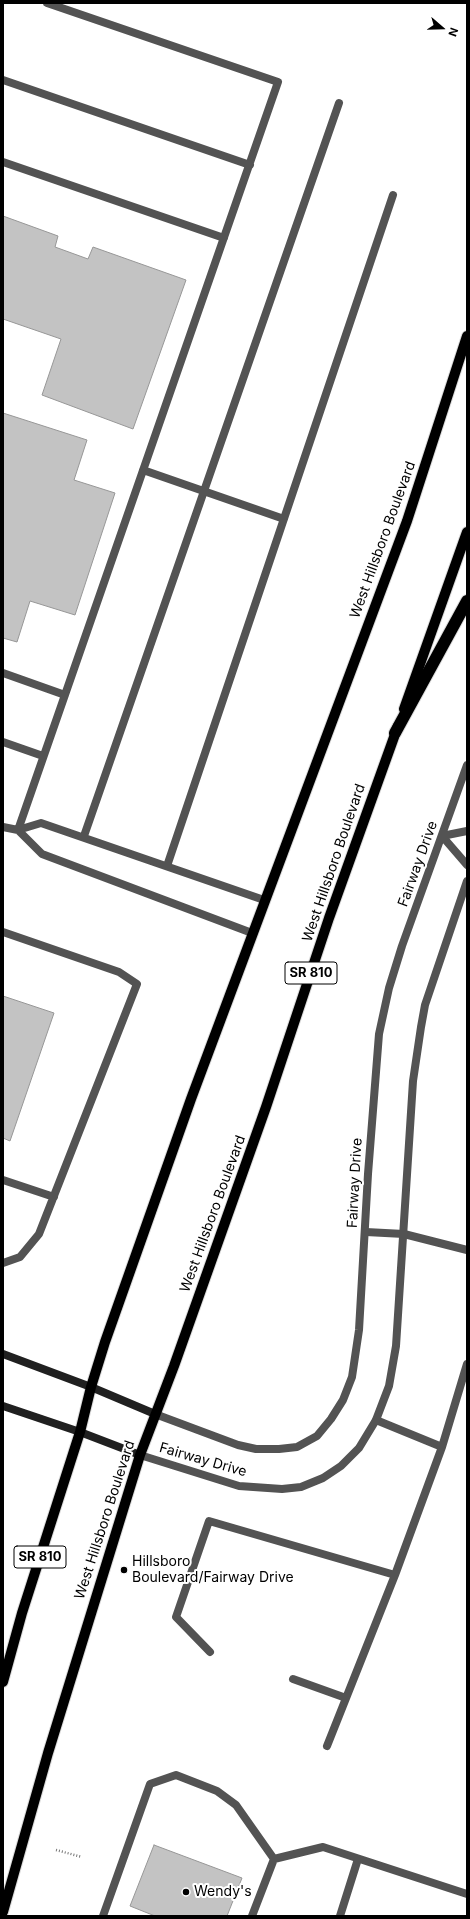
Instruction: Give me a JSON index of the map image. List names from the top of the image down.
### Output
{
  "streets": {
    "main road": ["West Hillsboro Boulevard", "SR 810"],
    "street": ["Fairway Drive"]
  },
  "crossings": [
    ["West Hillsboro Boulevard", "Fairway Drive"]
  ],
  "places": ["Hillsboro Boulevard/Fairway Drive", "Wendy's"],
  "north": "right"
}
